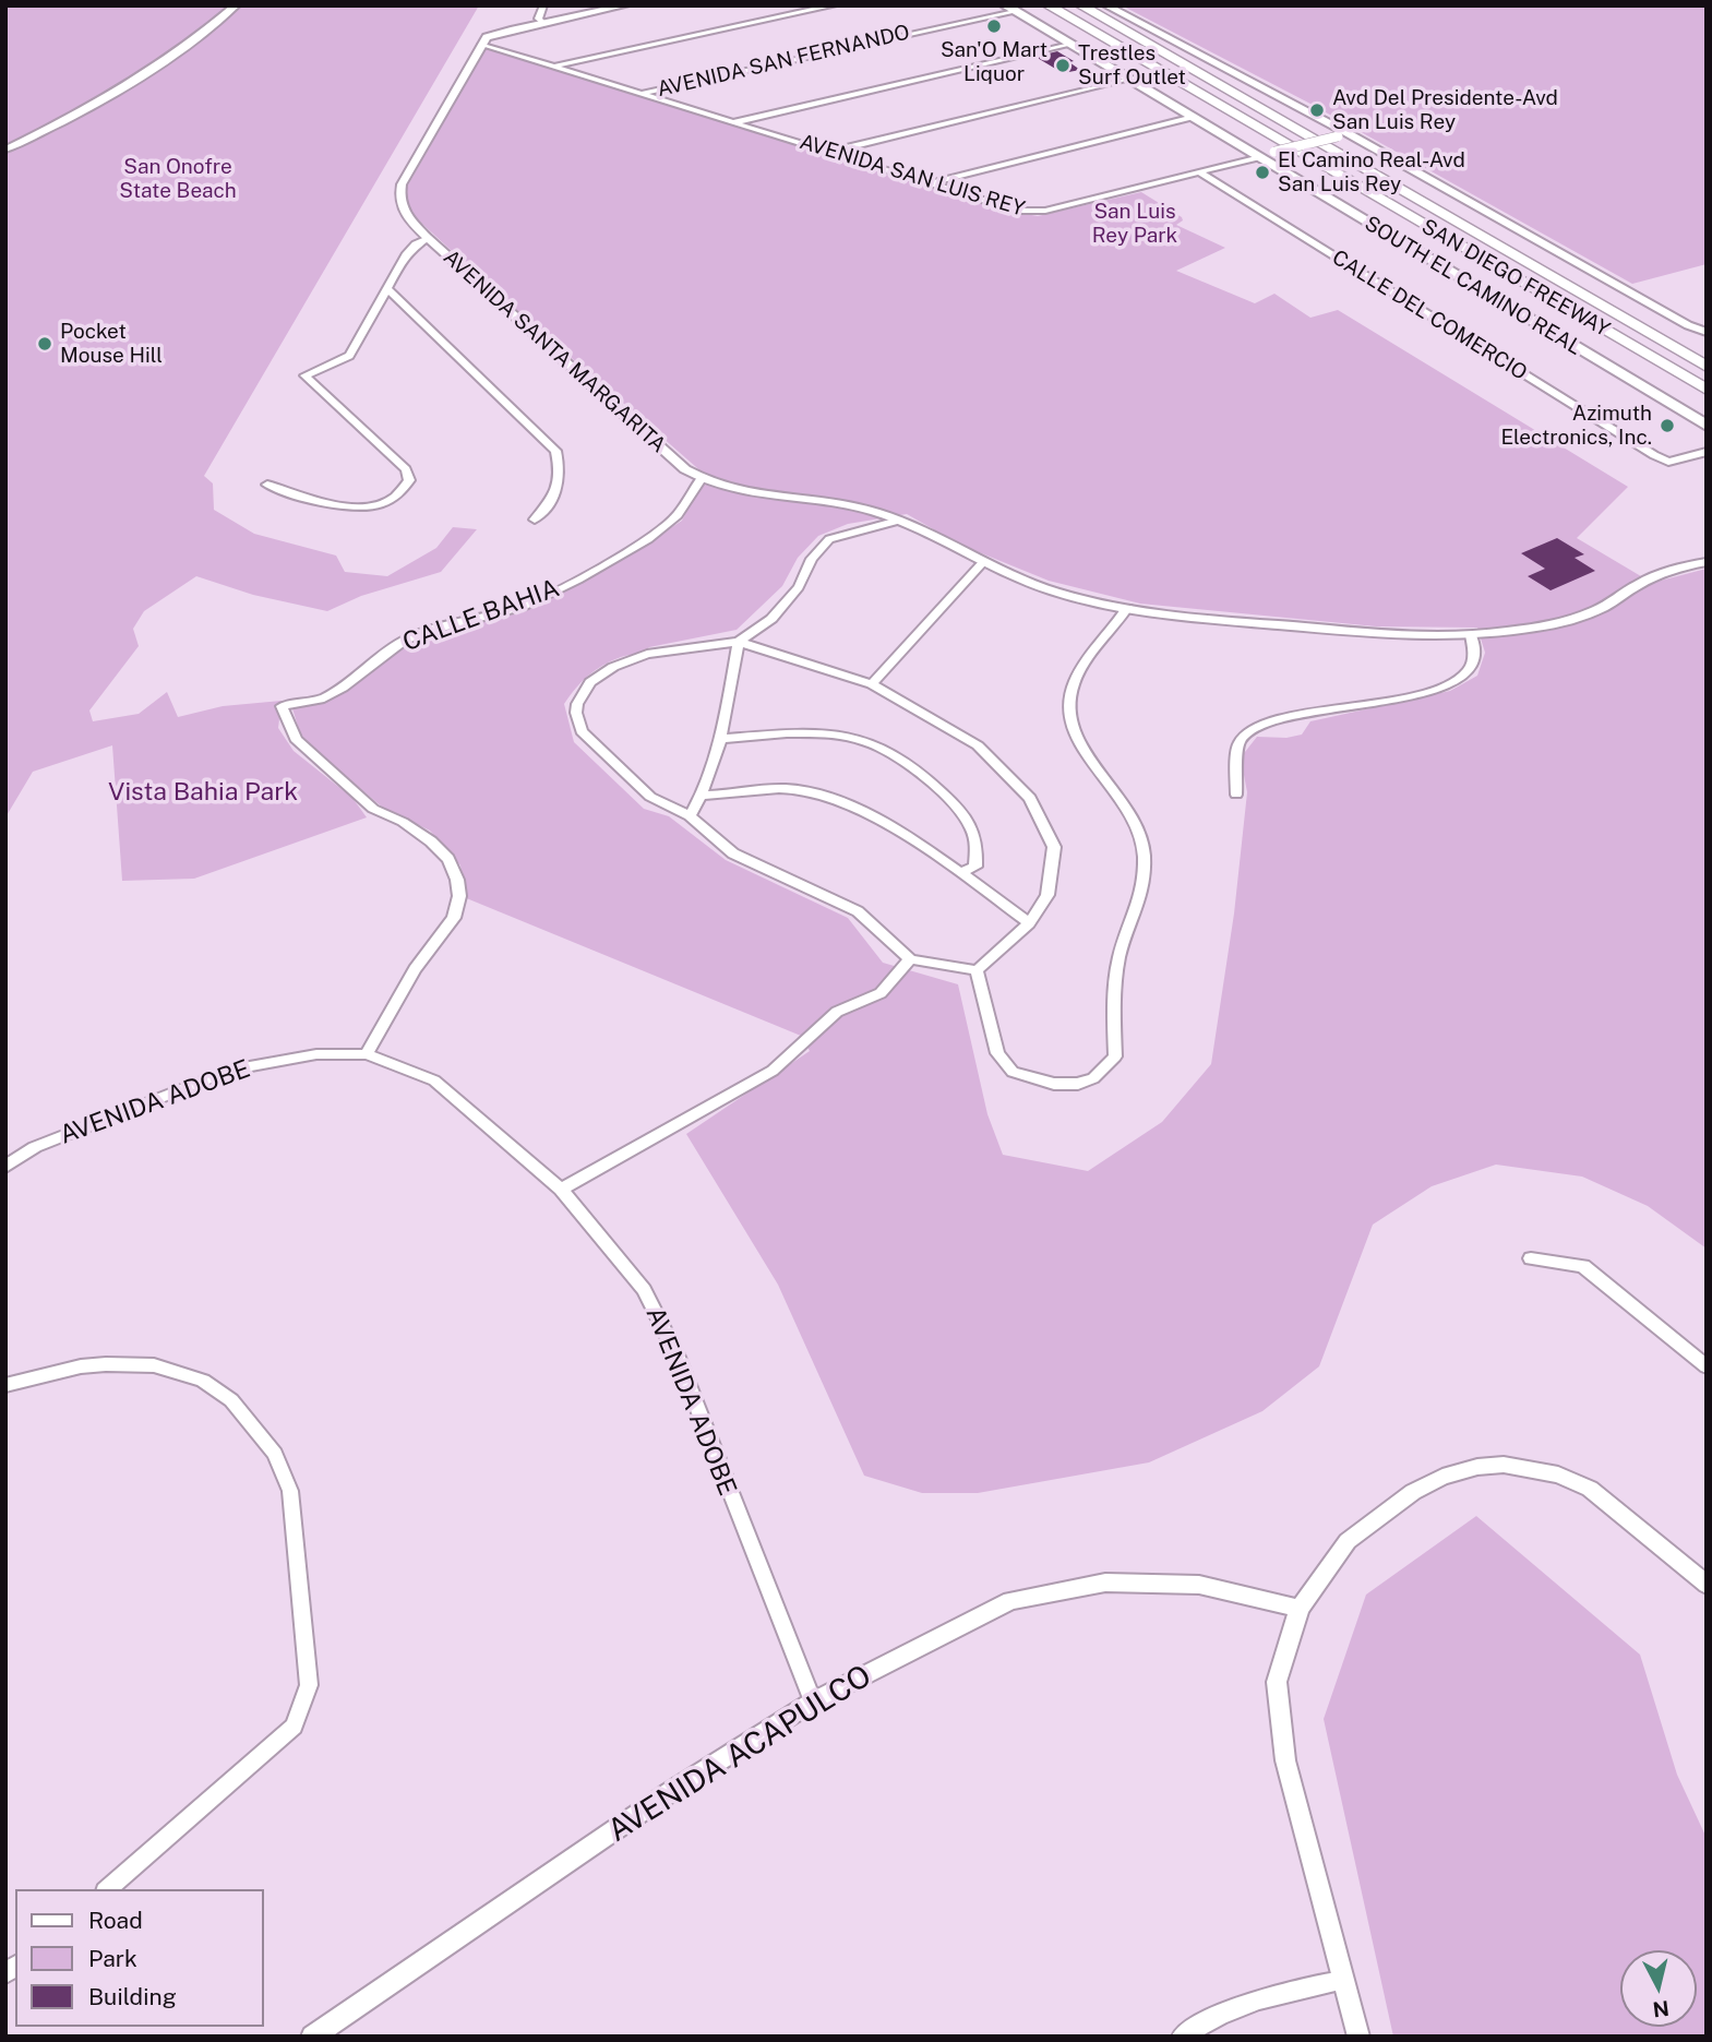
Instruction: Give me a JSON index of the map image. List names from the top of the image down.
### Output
{
  "streets": {
    "highway": ["SAN DIEGO FREEWAY"],
    "main road": ["SOUTH EL CAMINO REAL"],
    "street": [
      "AVENIDA SAN FERNANDO",
      "AVENIDA SAN LUIS REY",
      "CALLE DEL COMERCIO",
      "AVENIDA SANTA MARGARITA",
      "CALLE BAHIA",
      "AVENIDA ADOBE",
      "AVENIDA ACAPULCO"
    ]
  },
  "crossings": [
    ["AVENIDA SAN FERNANDO", "AVENIDA SAN LUIS REY"],
    ["AVENIDA SAN FERNANDO", "SOUTH EL CAMINO REAL"],
    ["AVENIDA SAN LUIS REY", "SOUTH EL CAMINO REAL"],
    ["AVENIDA SAN LUIS REY", "CALLE DEL COMERCIO"],
    ["AVENIDA SAN LUIS REY", "AVENIDA SANTA MARGARITA"],
    ["AVENIDA SANTA MARGARITA", "CALLE BAHIA"],
    ["CALLE BAHIA", "AVENIDA ADOBE"],
    ["AVENIDA ADOBE", "AVENIDA ACAPULCO"]
  ],
  "parks": ["San Onofre State Beach", "San Luis Rey Park", "Vista Bahia Park"],
  "places": [
    "San'O Mart Liquor",
    "Trestles Surf Outlet",
    "Avd Del Presidente-Avd San Luis Rey",
    "El Camino Real-Avd San Luis Rey",
    "Pocket Mouse Hill",
    "Azimuth Electronics, Inc."
  ],
  "legend": ["Road", "Park", "Building"],
  "north": "bottom"
}
